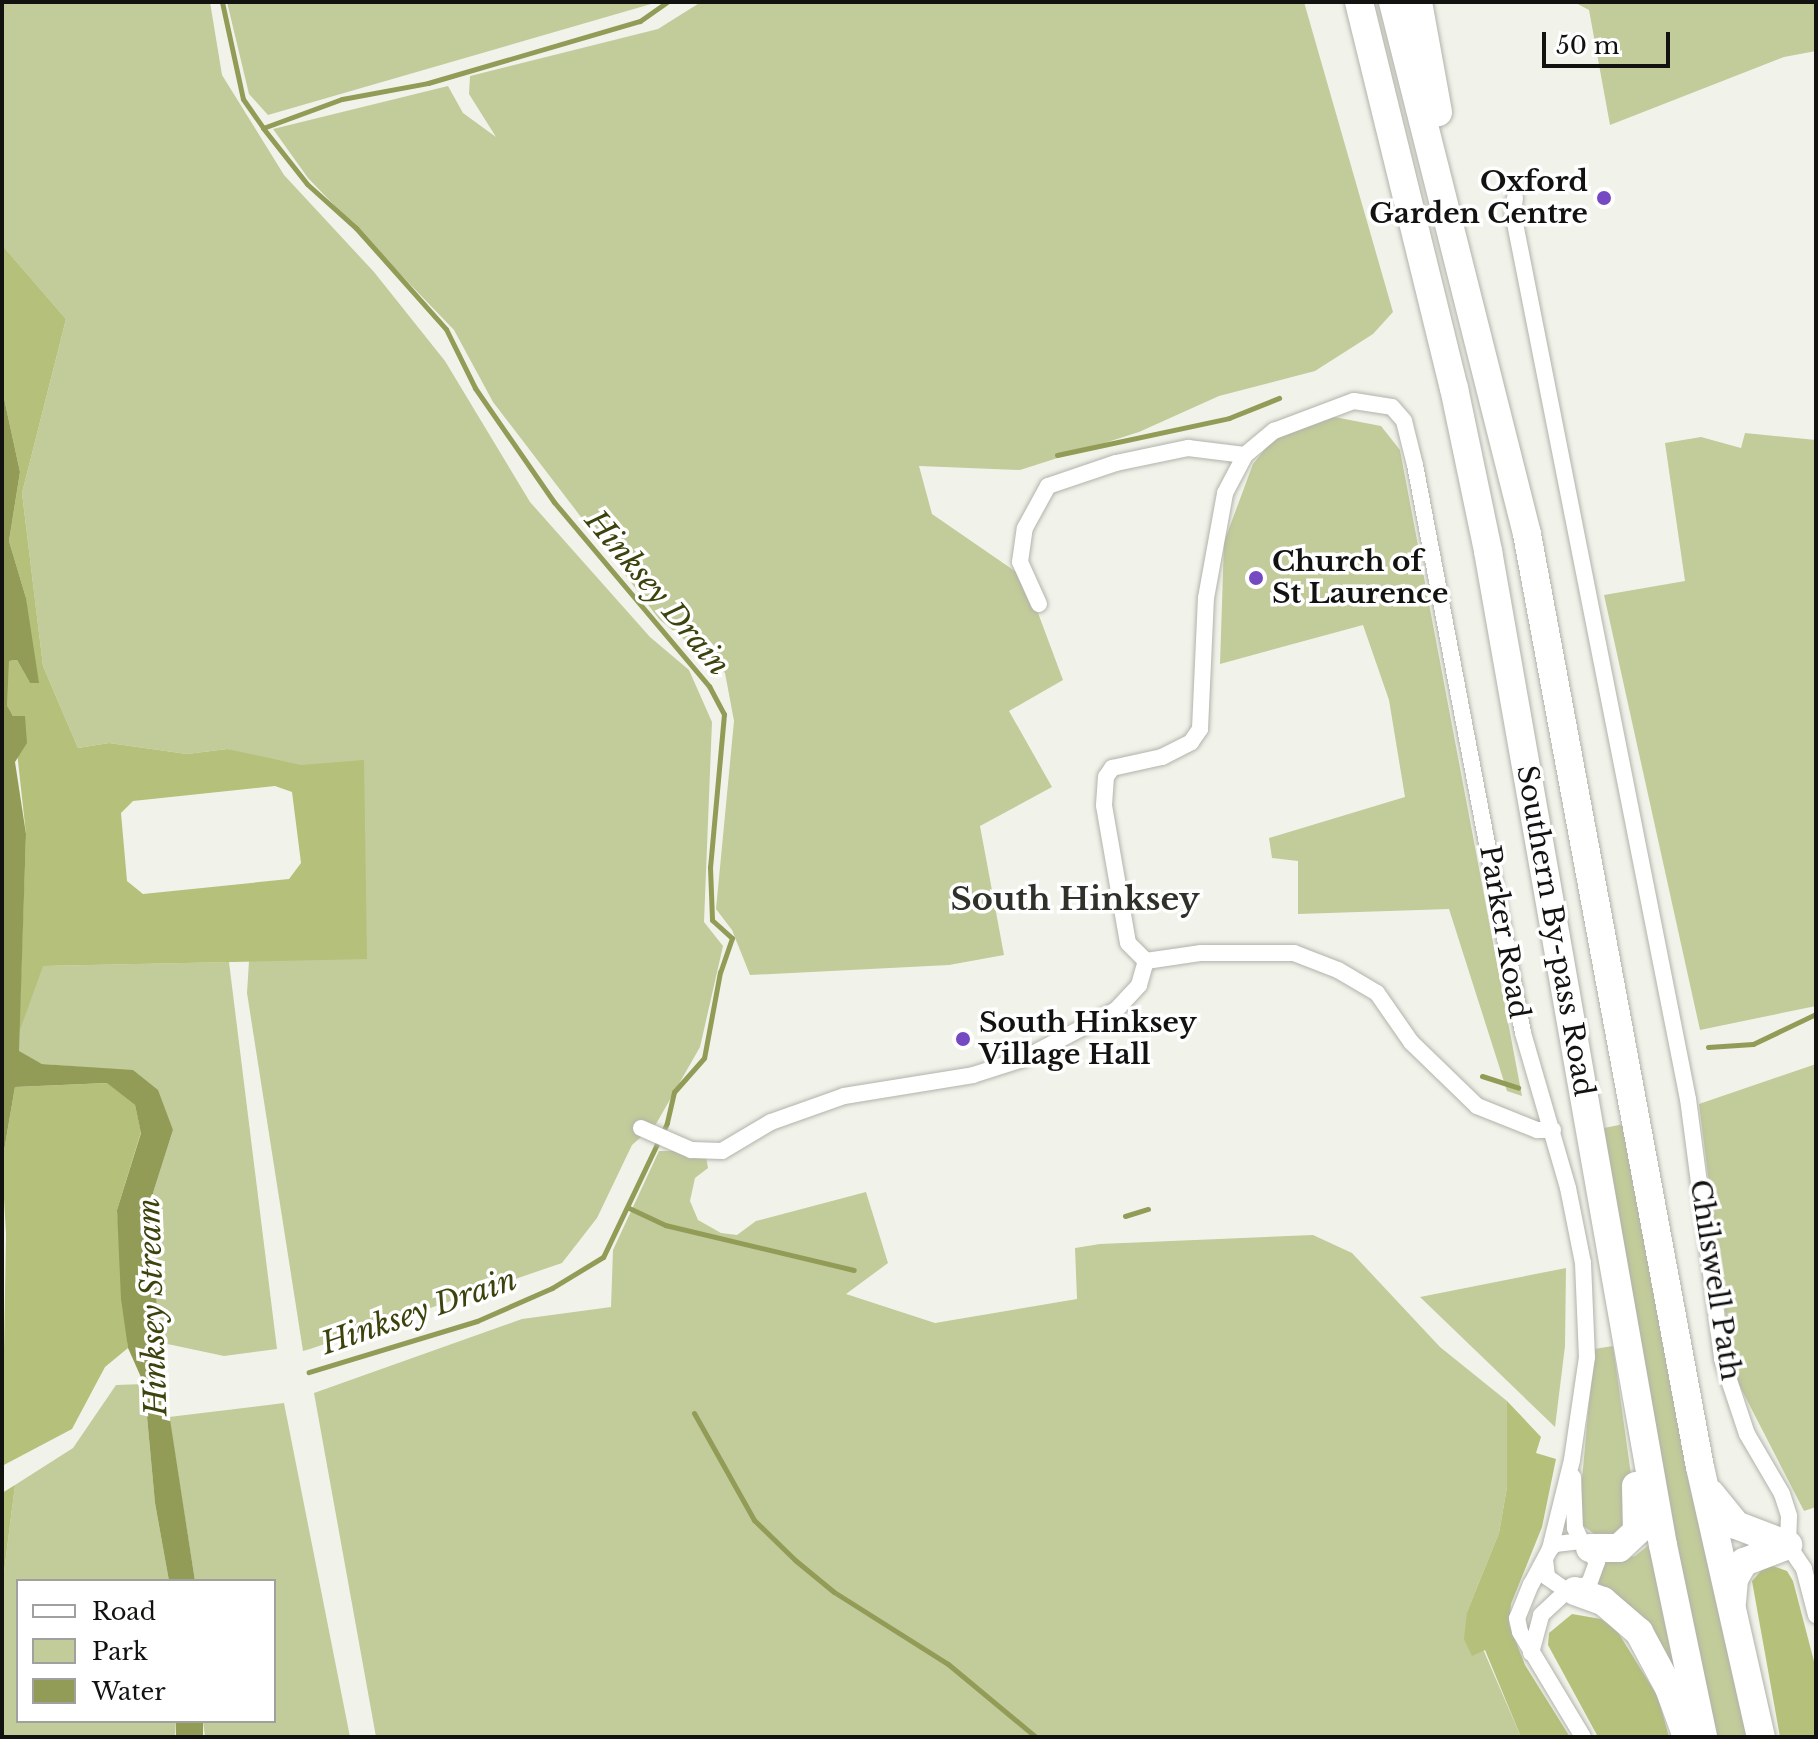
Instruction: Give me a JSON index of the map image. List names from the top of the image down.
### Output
{
  "streets": {
    "highway": ["Southern By-pass Road"],
    "street": ["Parker Road", "Chilswell Path"]
  },
  "districts": ["South Hinksey"],
  "water": ["Hinksey Drain", "Hinksey Stream"],
  "places": ["Oxford Garden Centre", "Church of St Laurence", "South Hinksey Village Hall"],
  "legend": ["Road", "Park", "Water"],
  "scale_bar": "50 m"
}
